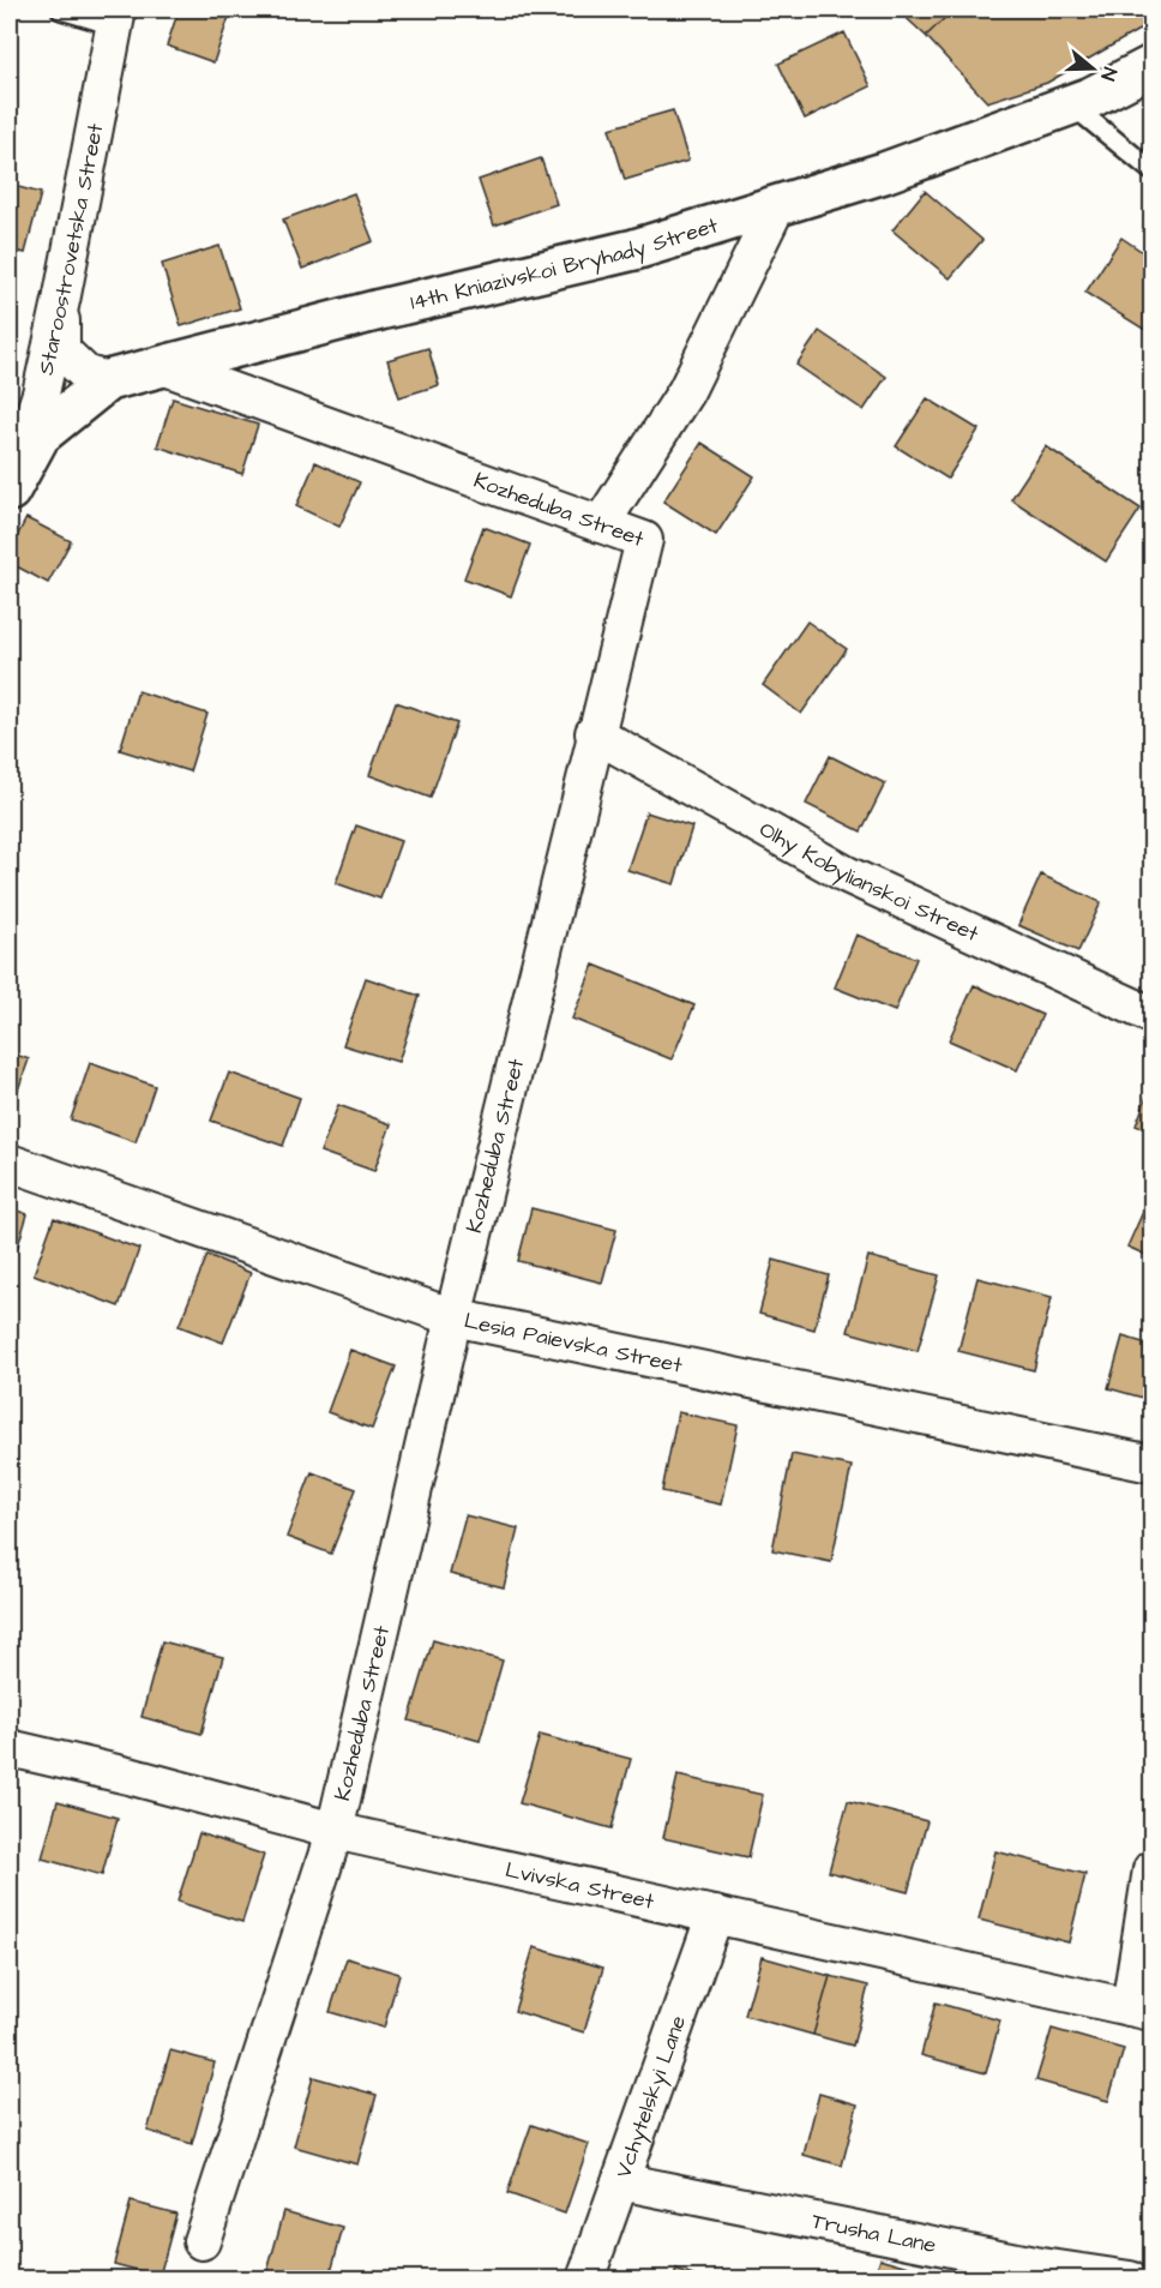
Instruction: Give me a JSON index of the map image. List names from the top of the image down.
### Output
{
  "streets": {
    "street": [
      "Staroostrovetska Street",
      "14th Kniazivskoi Bryhady Street",
      "Kozheduba Street",
      "Olhy Kobylianskoi Street",
      "Lesia Paievska Street",
      "Lvivska Street",
      "Vchytelskyi Lane",
      "Trusha Lane"
    ]
  },
  "crossings": [
    ["Staroostrovetska Street", "14th Kniazivskoi Bryhady Street"],
    ["14th Kniazivskoi Bryhady Street", "Kozheduba Street"],
    ["Kozheduba Street", "Olhy Kobylianskoi Street"],
    ["Kozheduba Street", "Lesia Paievska Street"],
    ["Kozheduba Street", "Lvivska Street"],
    ["Lvivska Street", "Vchytelskyi Lane"],
    ["Vchytelskyi Lane", "Trusha Lane"]
  ],
  "north": "right"
}
